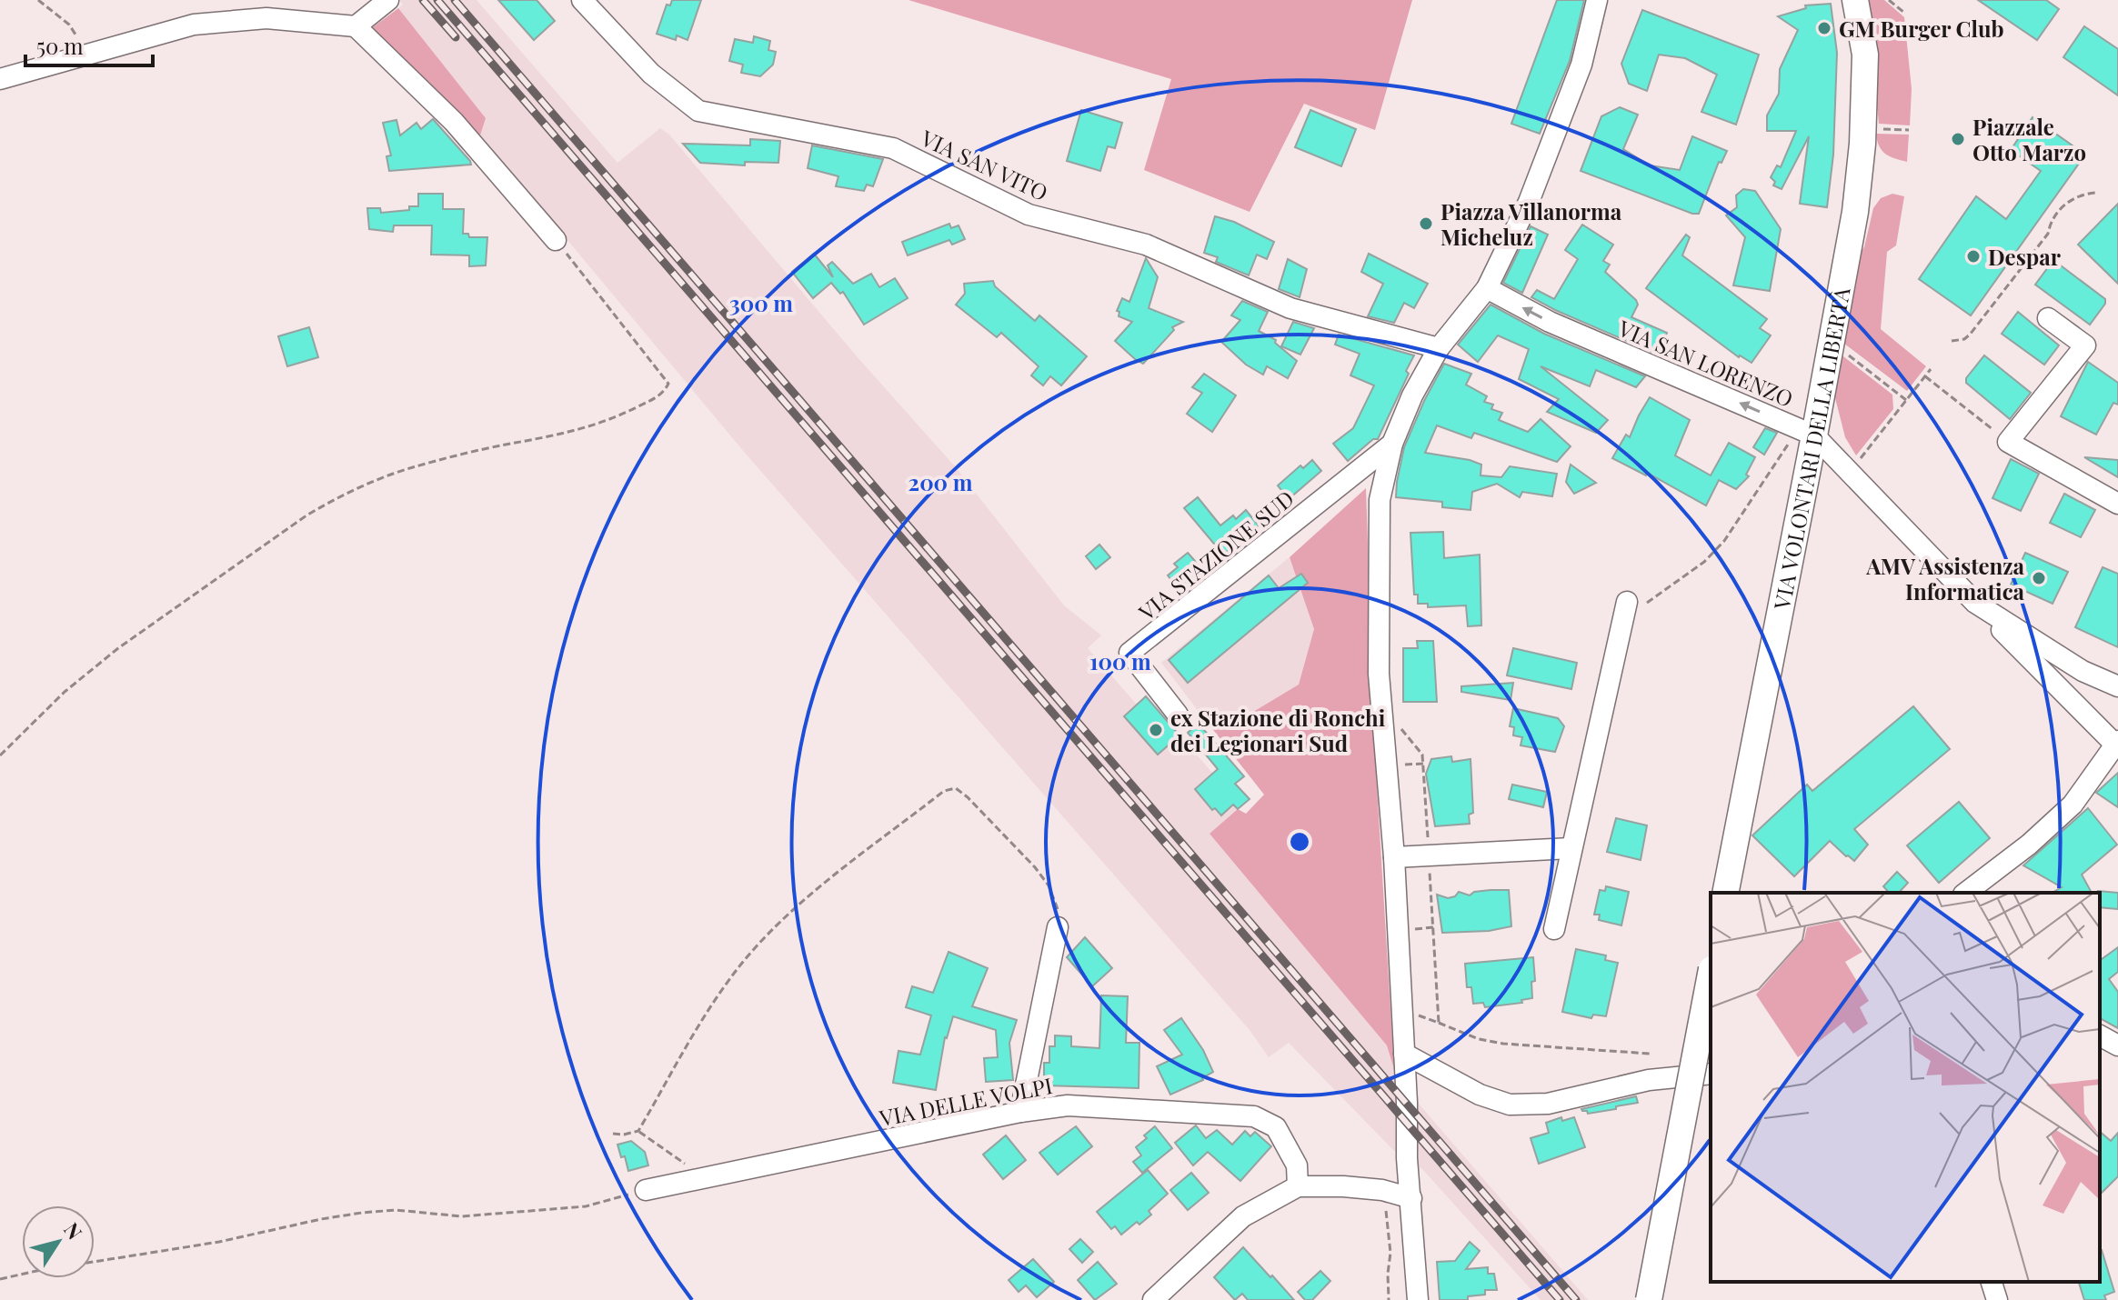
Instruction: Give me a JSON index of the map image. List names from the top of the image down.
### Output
{
  "streets": {
    "main road": ["VIA VOLONTARI DELLA LIBERTÀ"],
    "street": [
      "VIA SAN VITO",
      "VIA SAN LORENZO",
      "VIA STAZIONE SUD",
      "VIA DELLE VOLPI"
    ]
  },
  "crossings": [
    ["VIA SAN LORENZO", "VIA VOLONTARI DELLA LIBERTÀ"]
  ],
  "one_way": ["VIA SAN LORENZO"],
  "places": [
    "GM Burger Club",
    "Piazzale Otto Marzo",
    "Piazza Villanorma Micheluz",
    "Despar",
    "AMV Assistenza Informatica",
    "ex Stazione di Ronchi dei Legionari Sud"
  ],
  "scale_bar": "50 m",
  "north": "top right",
  "rings": ["300 m", "200 m", "100 m"]
}
